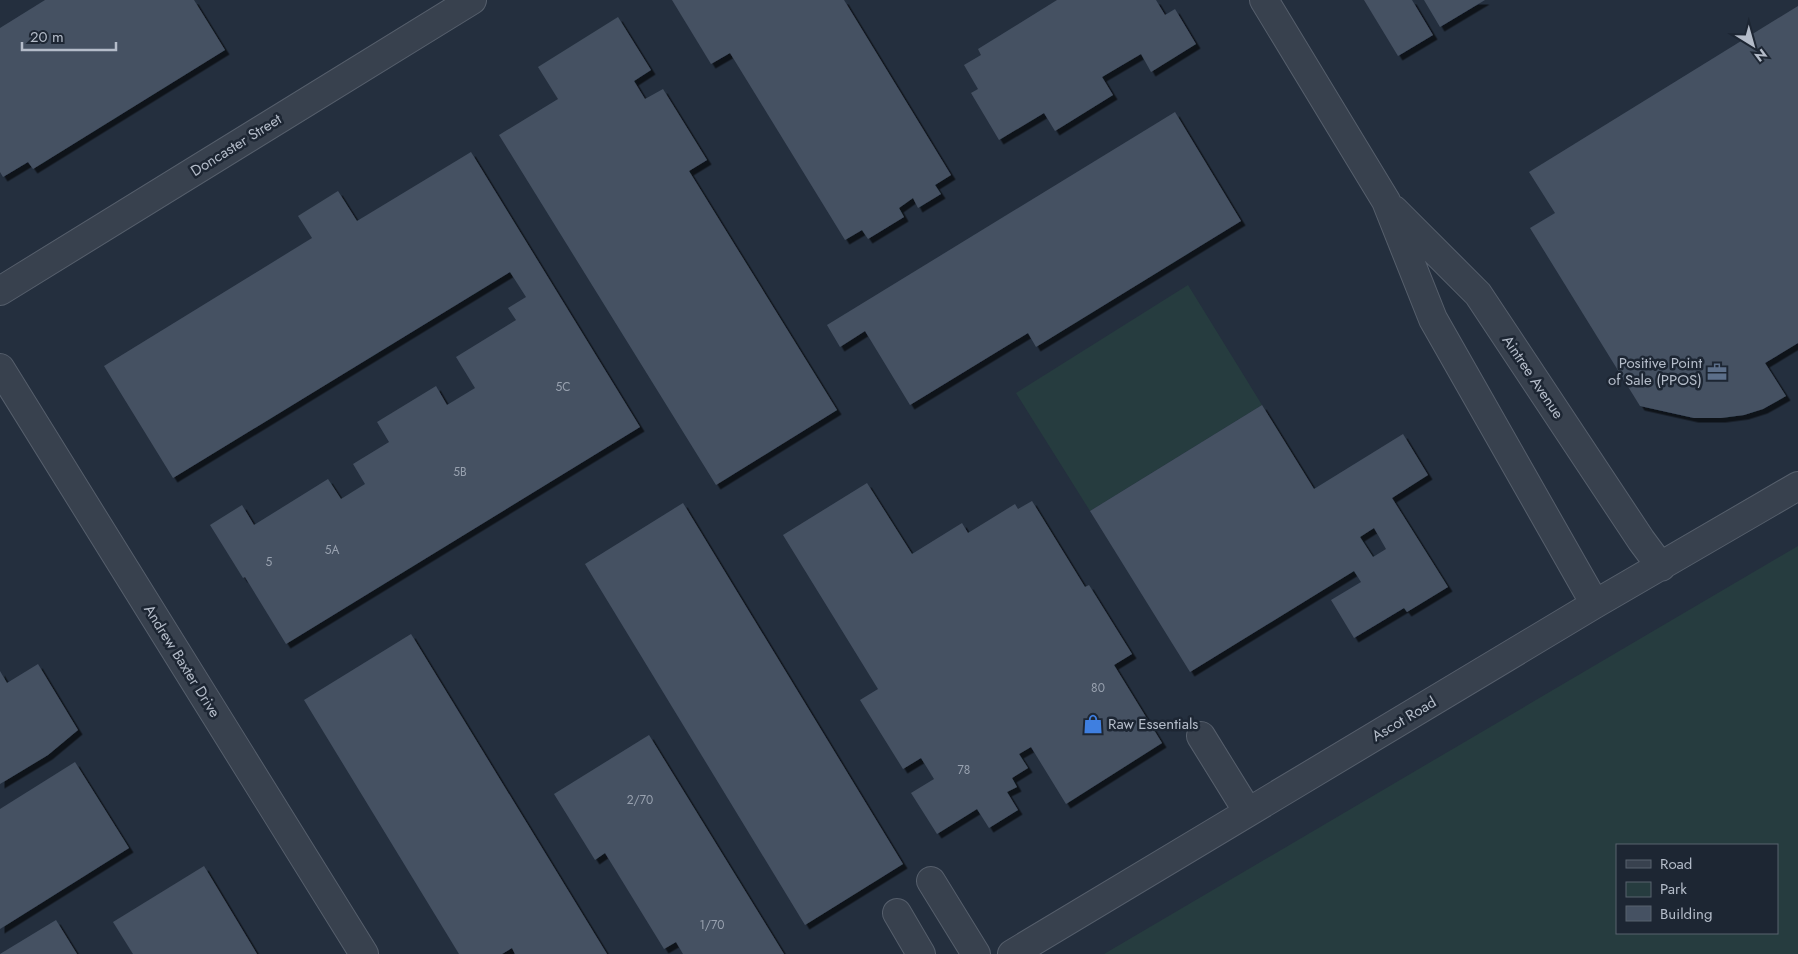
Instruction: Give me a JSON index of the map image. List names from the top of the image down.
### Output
{
  "streets": {
    "street": [
      "Doncaster Street",
      "Aintree Avenue",
      "Andrew Baxter Drive",
      "Ascot Road"
    ]
  },
  "crossings": [
    ["Aintree Avenue", "Ascot Road"]
  ],
  "places": {
    "office": ["Positive Point of Sale (PPOS)"],
    "shop": ["Raw Essentials"]
  },
  "house_numbers": [
    "5C",
    "5B",
    "5A",
    "5",
    "80",
    "78",
    "2/70",
    "1/70"
  ],
  "legend": ["Road", "Park", "Building"],
  "scale_bar": "20 m",
  "north": "bottom right"
}
